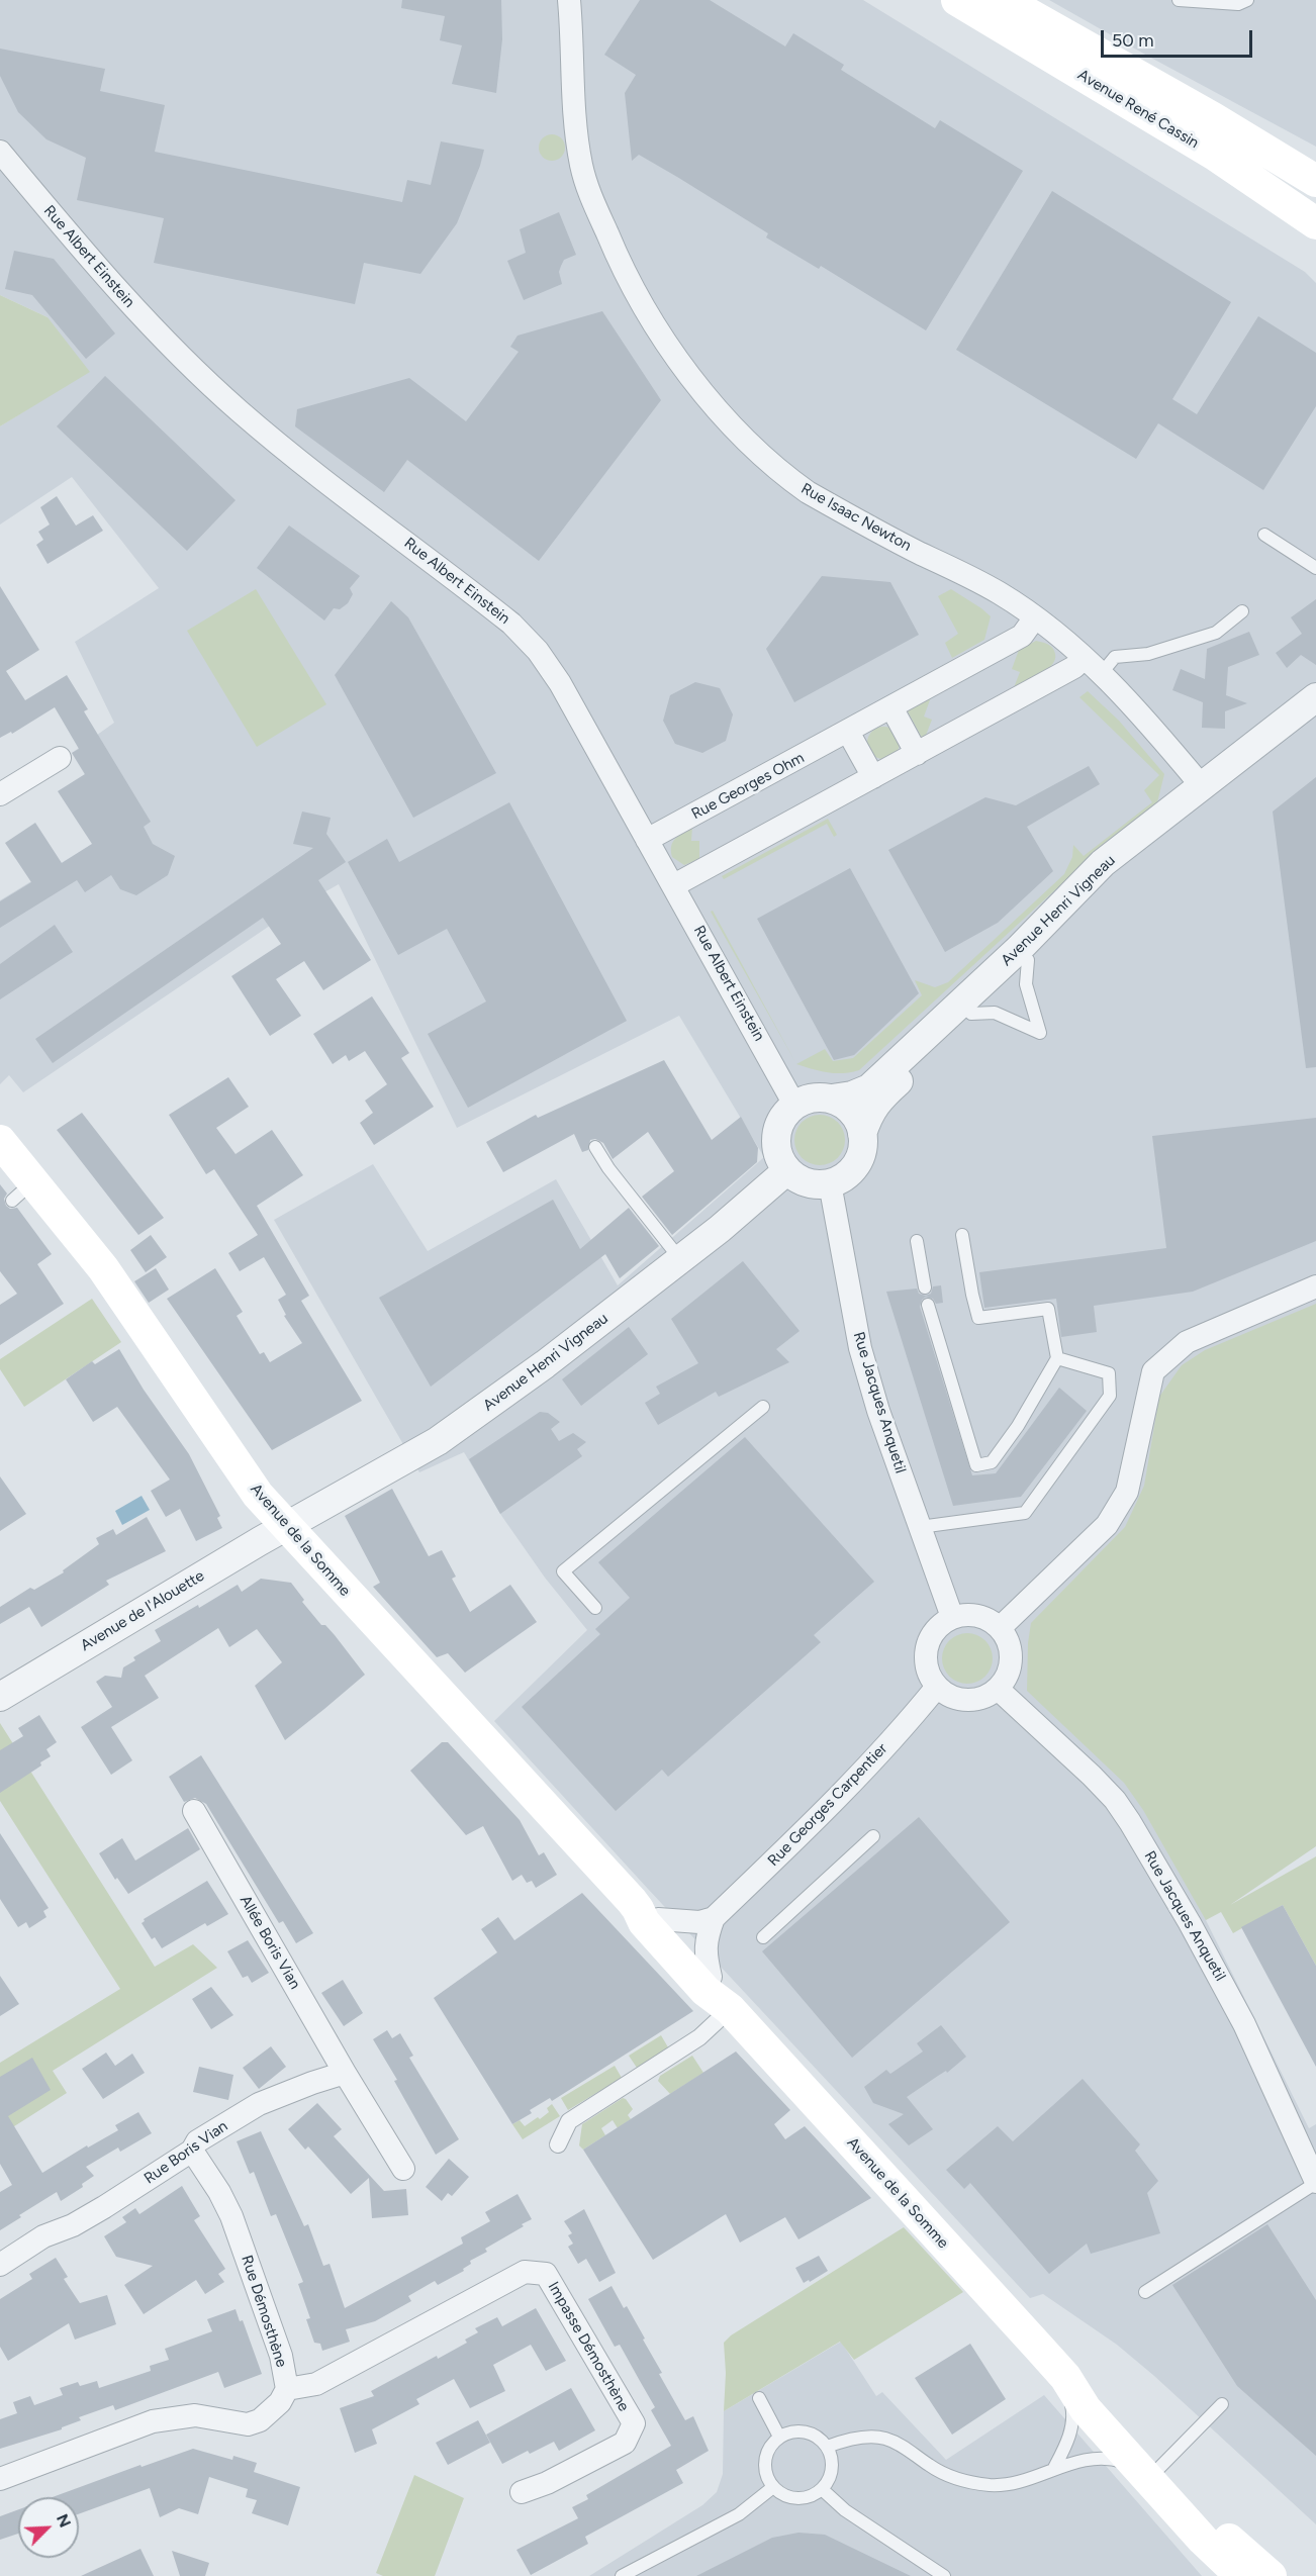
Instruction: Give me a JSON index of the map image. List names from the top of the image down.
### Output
{
  "streets": {
    "main road": ["Avenue René Cassin", "Avenue de la Somme"],
    "street": [
      "Rue Albert Einstein",
      "Rue Isaac Newton",
      "Rue Georges Ohm",
      "Avenue Henri Vigneau",
      "Rue Jacques Anquetil",
      "Avenue de l'Alouette",
      "Rue Georges Carpentier",
      "Allée Boris Vian",
      "Rue Boris Vian",
      "Rue Démosthène",
      "Impasse Démosthène"
    ]
  },
  "crossings": [
    ["Rue Albert Einstein", "Rue Georges Ohm"],
    ["Rue Albert Einstein", "Avenue Henri Vigneau"],
    ["Rue Albert Einstein", "Rue Jacques Anquetil"],
    ["Rue Isaac Newton", "Rue Georges Ohm"],
    ["Rue Isaac Newton", "Avenue Henri Vigneau"],
    ["Avenue Henri Vigneau", "Rue Jacques Anquetil"],
    ["Avenue Henri Vigneau", "Avenue de la Somme"],
    ["Avenue Henri Vigneau", "Avenue de l'Alouette"],
    ["Rue Jacques Anquetil", "Rue Georges Carpentier"],
    ["Avenue de la Somme", "Avenue de l'Alouette"],
    ["Allée Boris Vian", "Rue Boris Vian"],
    ["Rue Boris Vian", "Rue Démosthène"],
    ["Rue Démosthène", "Impasse Démosthène"]
  ],
  "scale_bar": "50 m",
  "north": "top right"
}
